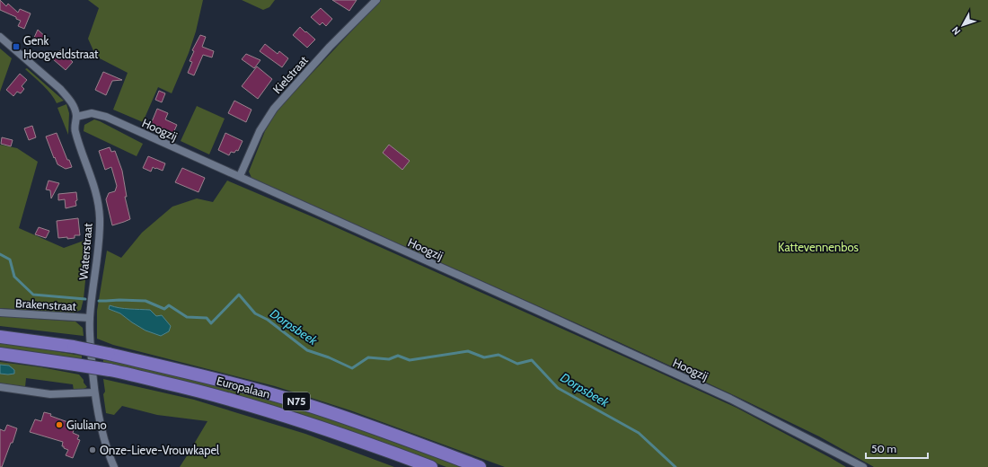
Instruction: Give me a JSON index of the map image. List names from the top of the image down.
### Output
{
  "streets": {
    "highway": ["Europalaan", "N75"],
    "street": [
      "Kielstraat",
      "Hoogzij",
      "Waterstraat",
      "Brakenstraat"
    ]
  },
  "crossings": [
    ["Kielstraat", "Hoogzij"],
    ["Hoogzij", "Waterstraat"],
    ["Waterstraat", "Brakenstraat"]
  ],
  "water": ["Dorpsbeek"],
  "parks": ["Kattevennenbos"],
  "places": {
    "transit": ["Genk Hoogveldstraat"],
    "other": ["Giuliano", "Onze-Lieve-Vrouwkapel"]
  },
  "scale_bar": "50 m",
  "north": "bottom left"
}
